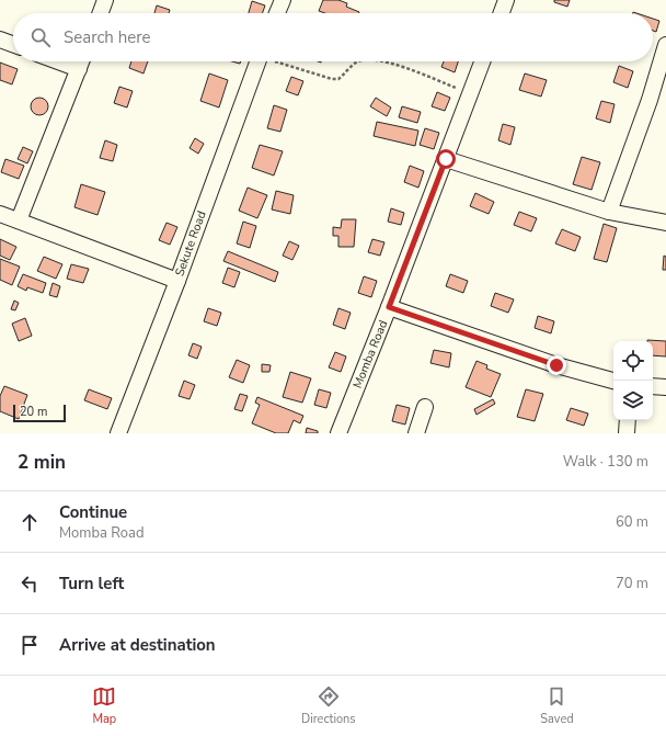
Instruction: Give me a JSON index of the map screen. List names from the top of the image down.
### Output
{
  "streets": {
    "street": ["Sekute Road", "Momba Road"]
  },
  "scale_bar": "20 m",
  "page": {
    "search": "Search here",
    "scale": "20 m",
    "heading": ["2 min", "Walk · 130 m"],
    "list": [
      ["Continue", "Momba Road", "60 m"],
      ["Turn left", "70 m"],
      "Arrive at destination"
    ],
    "nav": ["Map", "Directions", "Saved"]
  }
}
